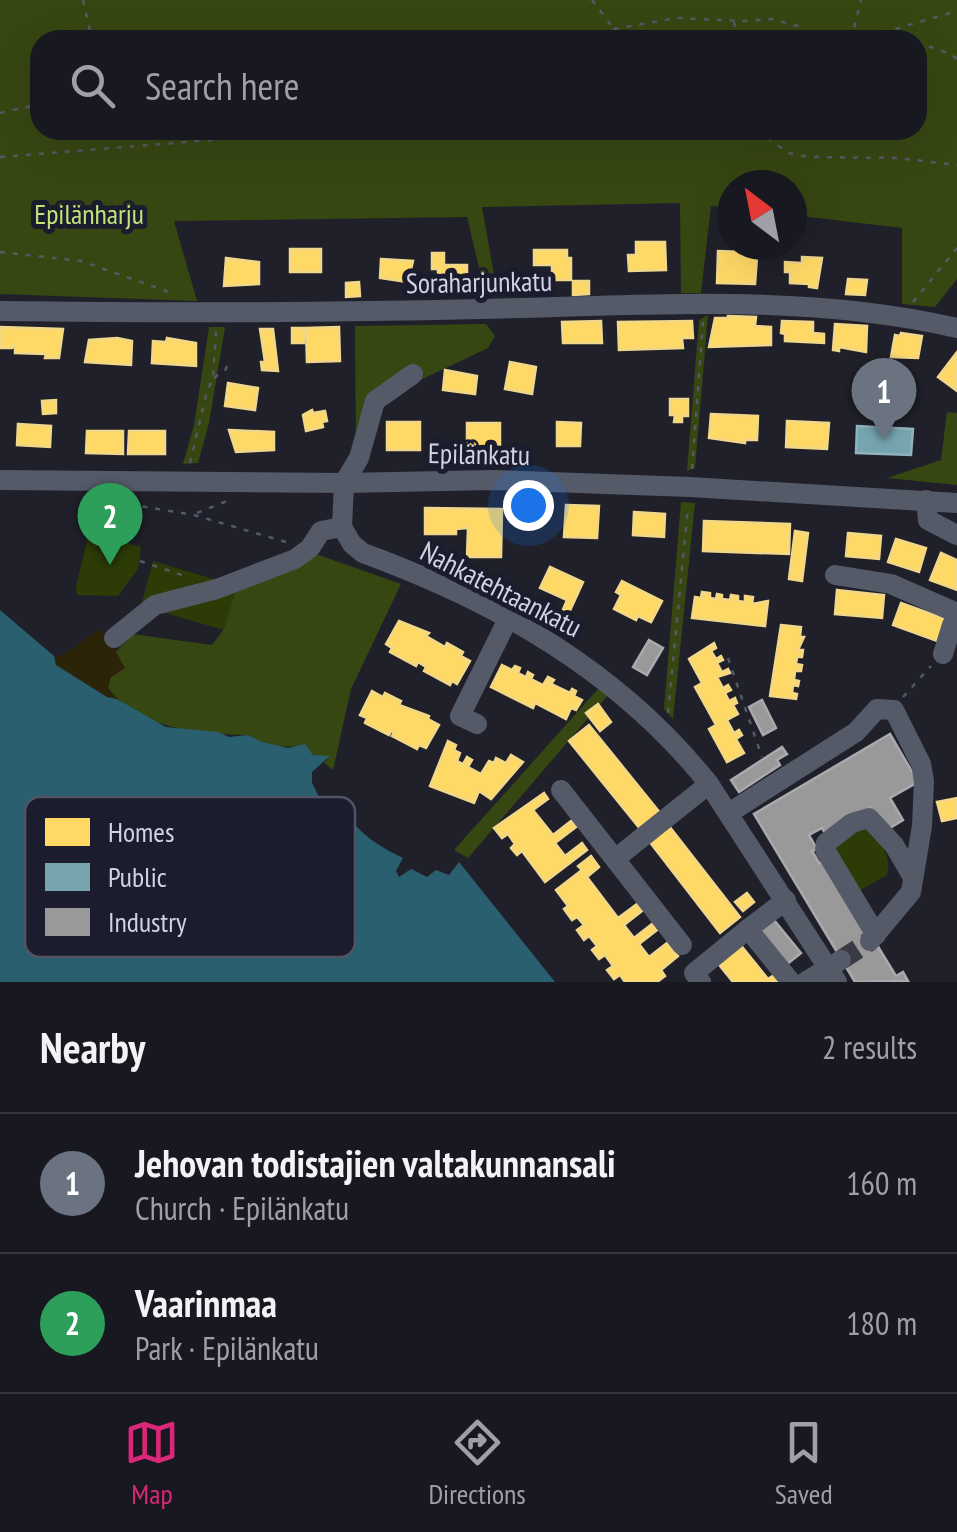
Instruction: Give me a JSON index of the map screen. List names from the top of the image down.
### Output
{
  "streets": {
    "street": ["Soraharjunkatu", "Epilänkatu", "Nahkatehtaankatu"]
  },
  "parks": ["Epilänharju"],
  "legend": ["Homes", "Public", "Industry"],
  "north": "top left",
  "page": {
    "search": "Search here",
    "pins": ["1", "2"],
    "heading": ["Nearby", "2 results"],
    "list": [
      {
        "mark": "1",
        "name": "Jehovan todistajien valtakunnansali",
        "note": "Church · Epilänkatu",
        "value": "160 m"
      },
      {
        "mark": "2",
        "name": "Vaarinmaa",
        "note": "Park · Epilänkatu",
        "value": "180 m"
      }
    ],
    "nav": ["Map", "Directions", "Saved"]
  }
}
